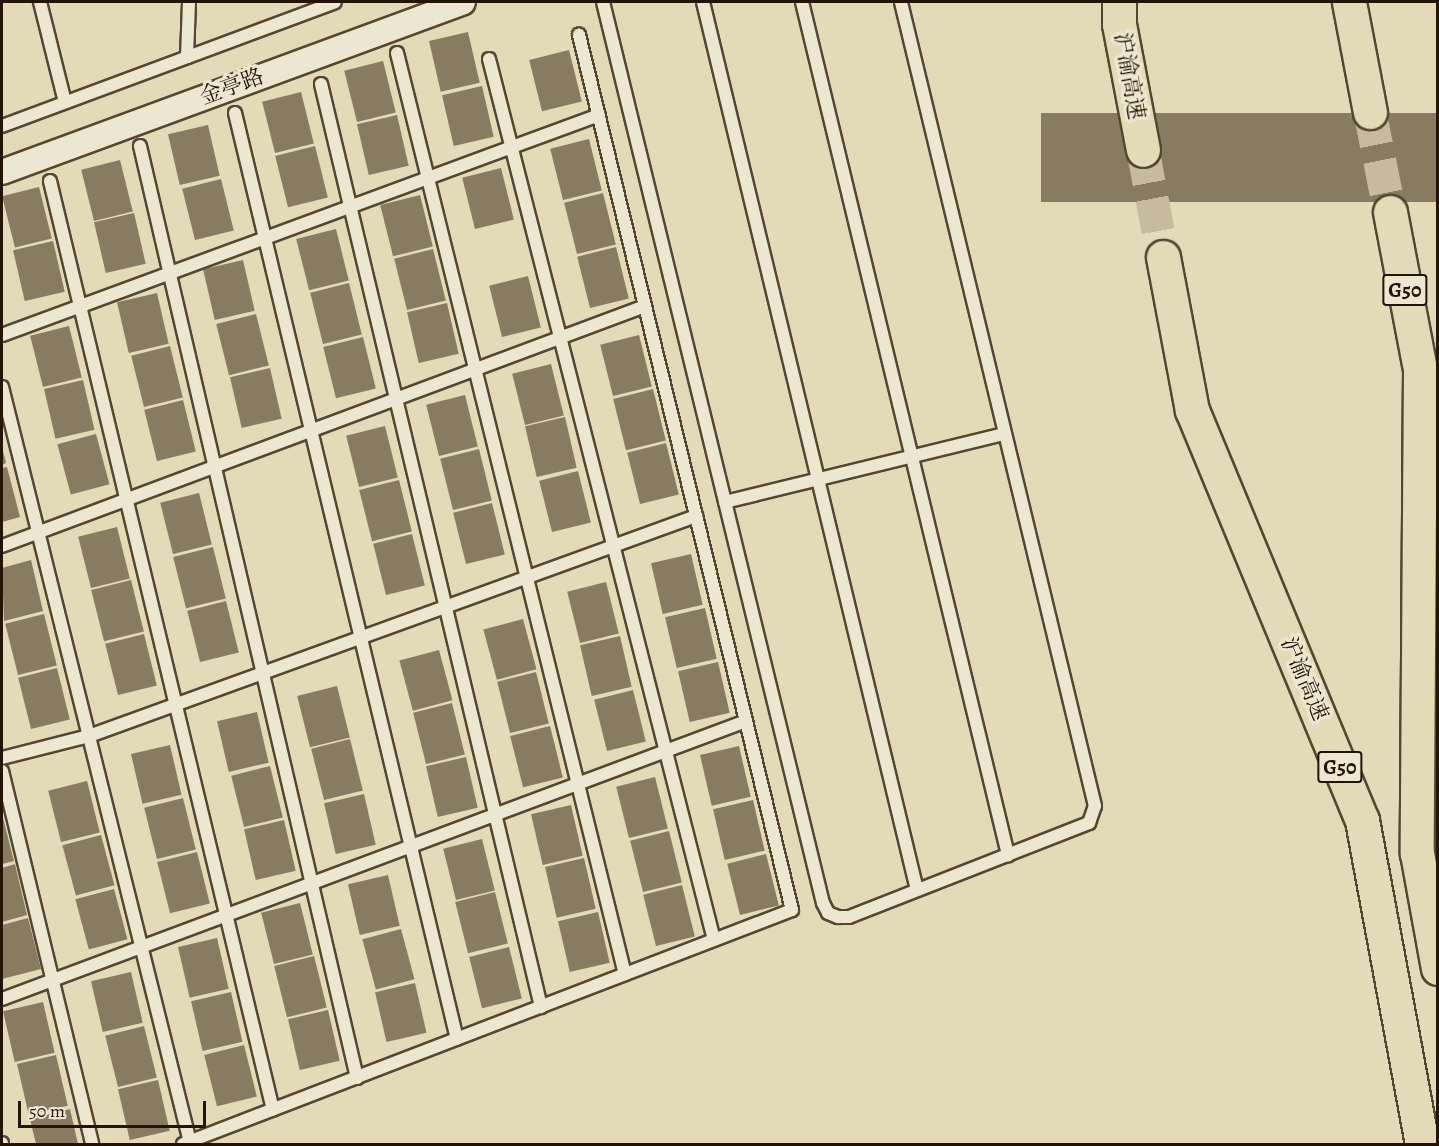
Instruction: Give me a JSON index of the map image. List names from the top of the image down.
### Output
{
  "streets": {
    "highway": ["沪渝高速", "G50"],
    "street": ["金亭路"]
  },
  "scale_bar": "50 m"
}
